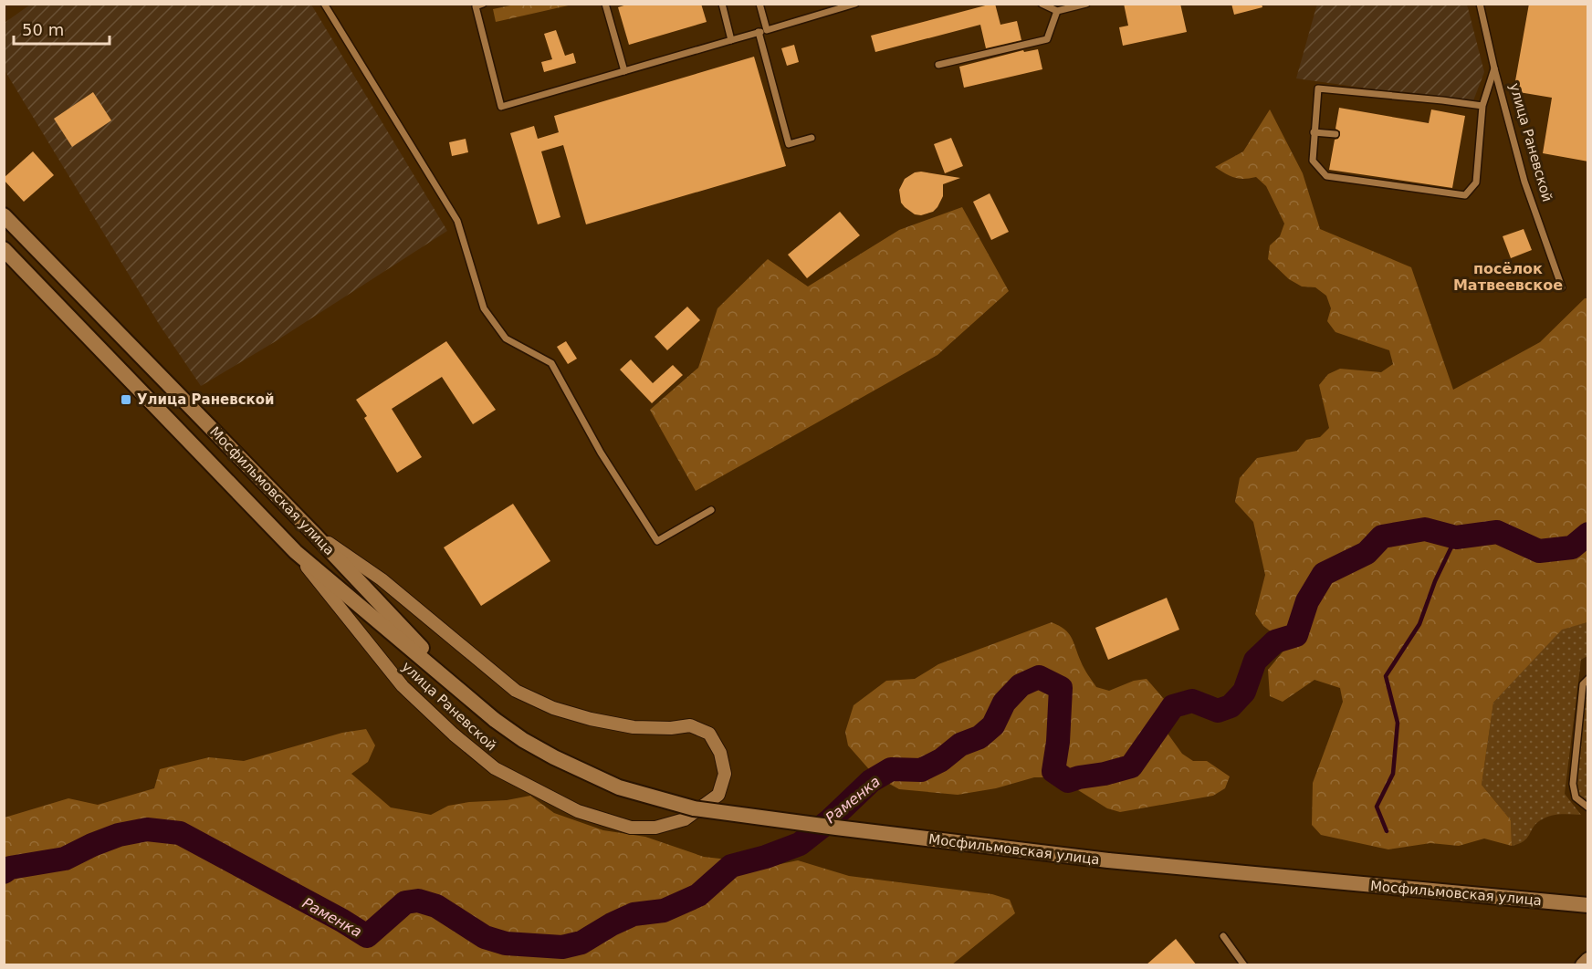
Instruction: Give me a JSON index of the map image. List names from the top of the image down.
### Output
{
  "streets": {
    "street": ["улица Раневской", "Мосфильмовская улица"]
  },
  "crossings": [
    ["улица Раневской", "Мосфильмовская улица"]
  ],
  "districts": ["посёлок Матвеевское"],
  "water": ["Раменка"],
  "places": {
    "transit": ["Улица Раневской"]
  },
  "scale_bar": "50 m"
}
